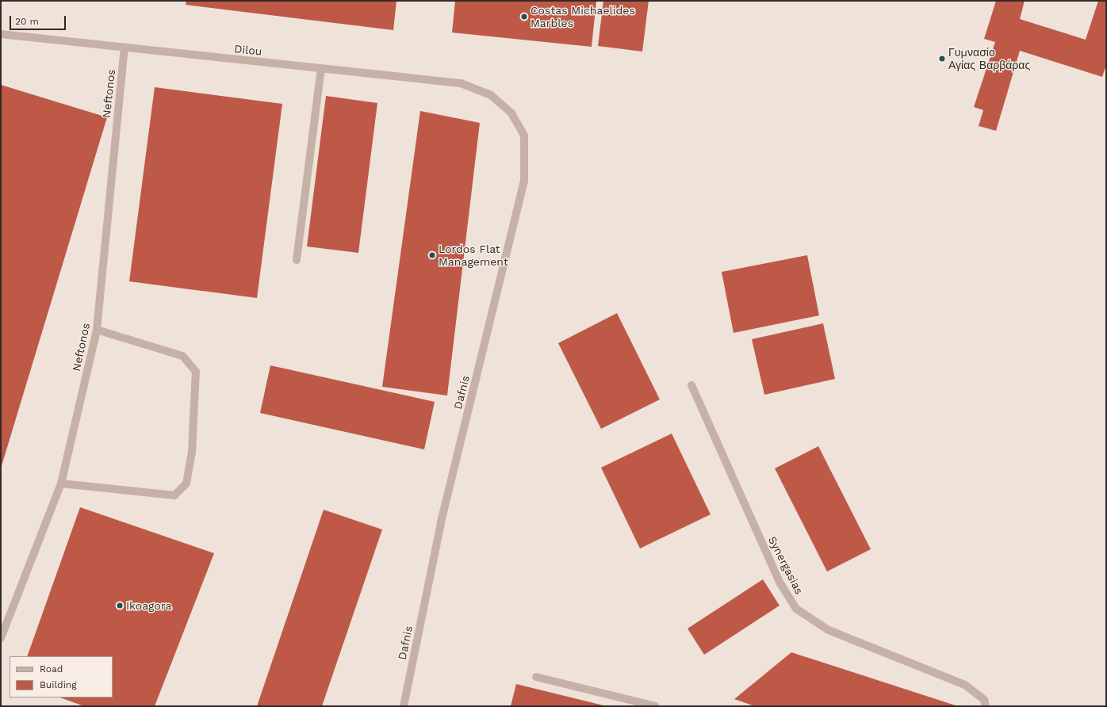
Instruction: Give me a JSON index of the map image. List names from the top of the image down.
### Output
{
  "streets": {
    "street": [
      "Dilou",
      "Neftonos",
      "Dafnis",
      "Synergasias"
    ]
  },
  "crossings": [
    ["Dilou", "Neftonos"],
    ["Dilou", "Dafnis"]
  ],
  "places": [
    "Costas Michaelides Marbles",
    "Γυμνασίο Αγίας Βαρβάρας",
    "Lordos Flat Management",
    "Ikoagora"
  ],
  "legend": ["Road", "Building"],
  "scale_bar": "20 m"
}
